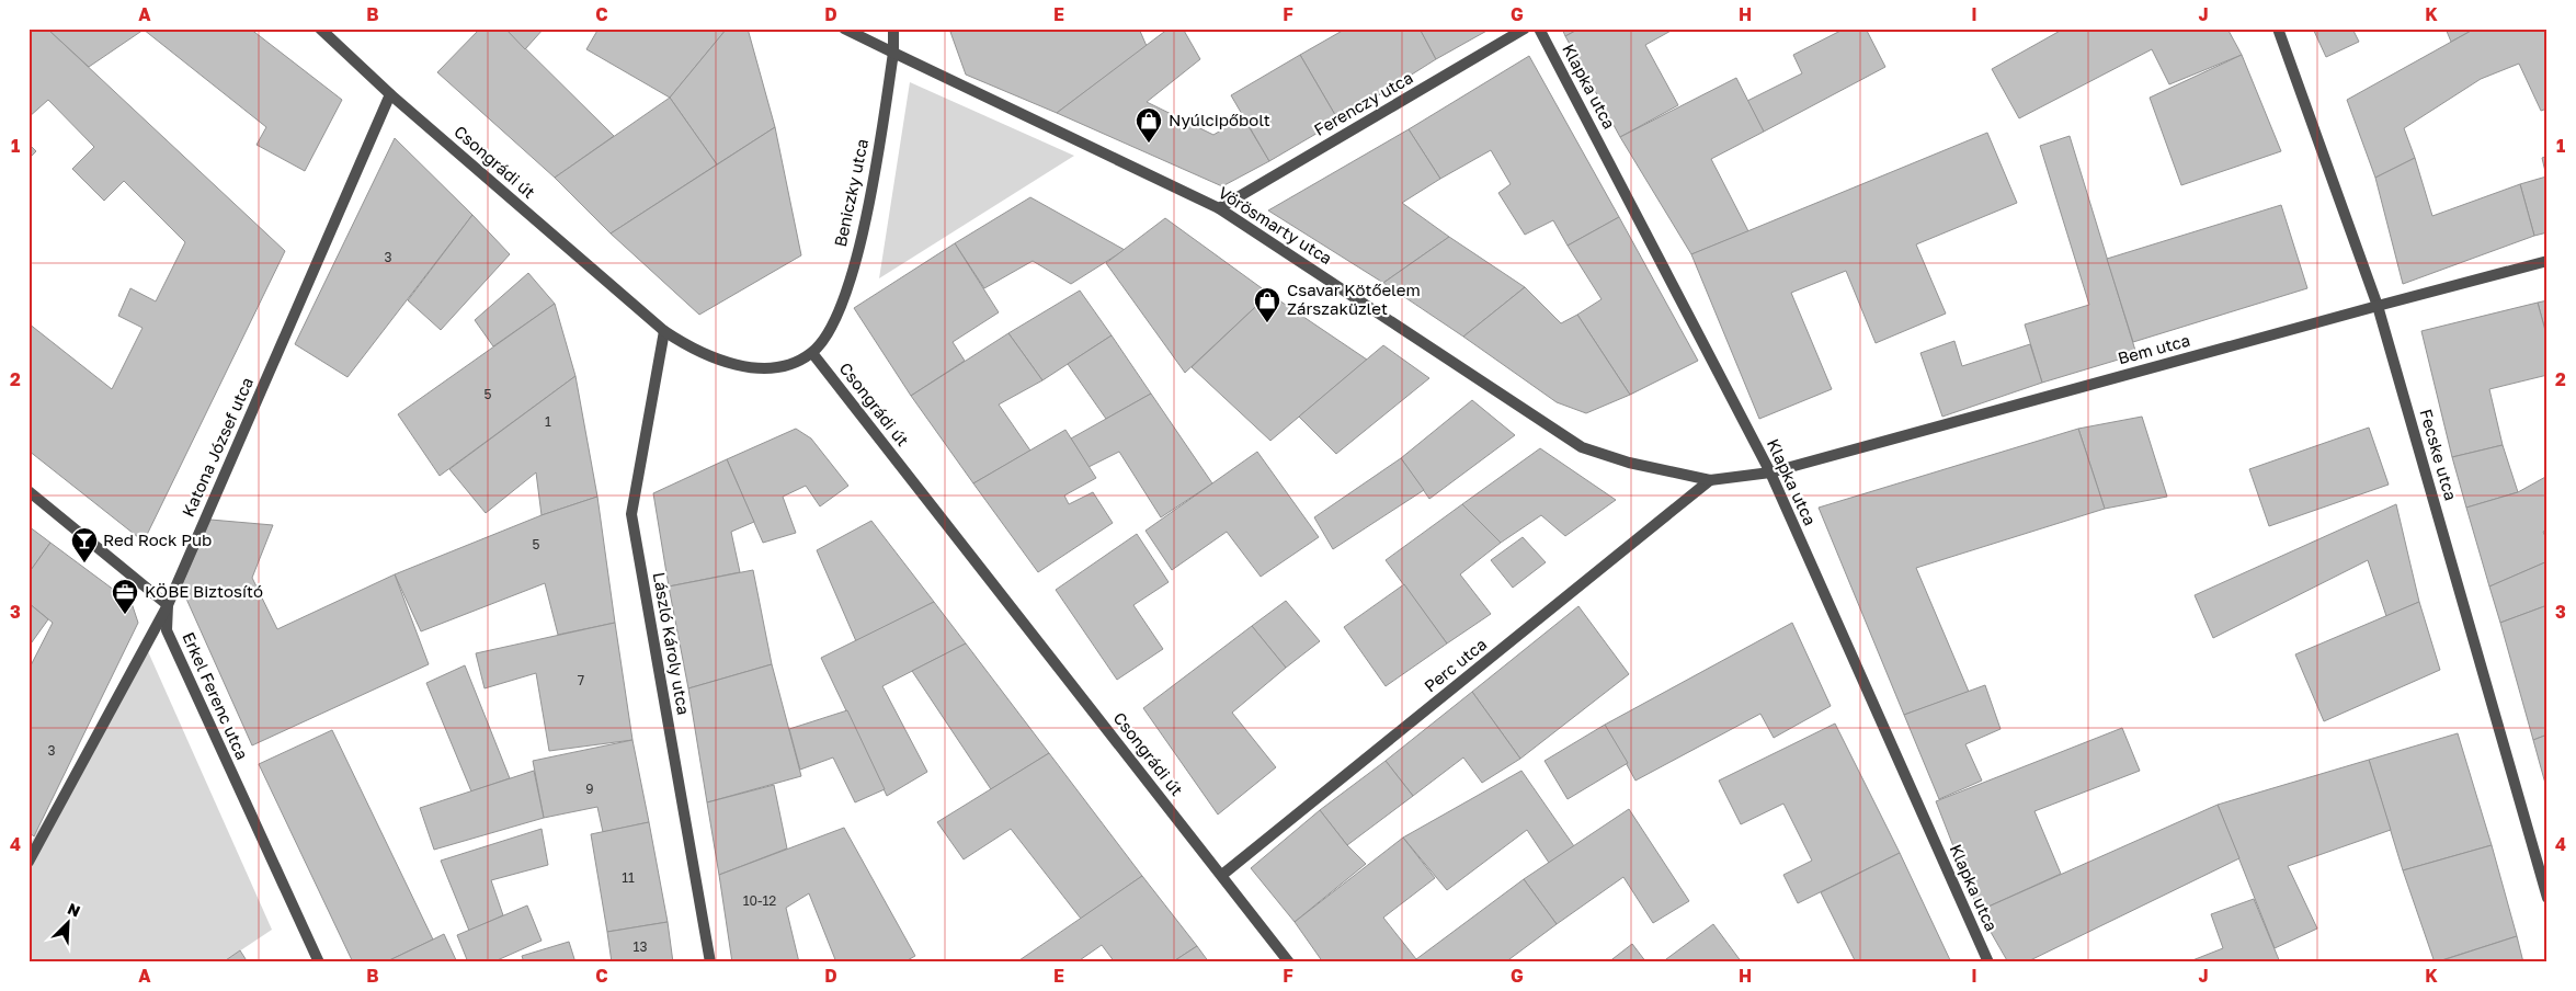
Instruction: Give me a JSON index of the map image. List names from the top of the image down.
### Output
{
  "streets": {
    "street": [
      "Klapka utca",
      "Ferenczy utca",
      "Csongrádi út",
      "Beniczky utca",
      "Vörösmarty utca",
      "Bem utca",
      "Katona József utca",
      "Fecske utca",
      "László Károly utca",
      "Perc utca",
      "Erkel Ferenc utca"
    ]
  },
  "crossings": [
    ["Klapka utca", "Vörösmarty utca"],
    ["Klapka utca", "Bem utca"],
    ["Ferenczy utca", "Vörösmarty utca"],
    ["Csongrádi út", "Beniczky utca"],
    ["Csongrádi út", "Katona József utca"],
    ["Csongrádi út", "László Károly utca"],
    ["Csongrádi út", "Perc utca"],
    ["Beniczky utca", "Vörösmarty utca"],
    ["Vörösmarty utca", "Bem utca"],
    ["Vörösmarty utca", "Perc utca"],
    ["Bem utca", "Fecske utca"],
    ["Katona József utca", "Erkel Ferenc utca"]
  ],
  "places": {
    "shop": ["Nyúlcipőbolt", "Csavar Kötőelem Zárszaküzlet"],
    "bar": ["Red Rock Pub"],
    "office": ["KÖBE Biztosító"]
  },
  "house_numbers": [
    "3",
    "5",
    "1",
    "5",
    "7",
    "3",
    "9",
    "11",
    "10-12",
    "13"
  ],
  "north": "top right",
  "grid": {
    "columns": [
      "A",
      "B",
      "C",
      "D",
      "E",
      "F",
      "G",
      "H",
      "I",
      "J",
      "K"
    ],
    "rows": [
      "1",
      "2",
      "3",
      "4"
    ]
  }
}
